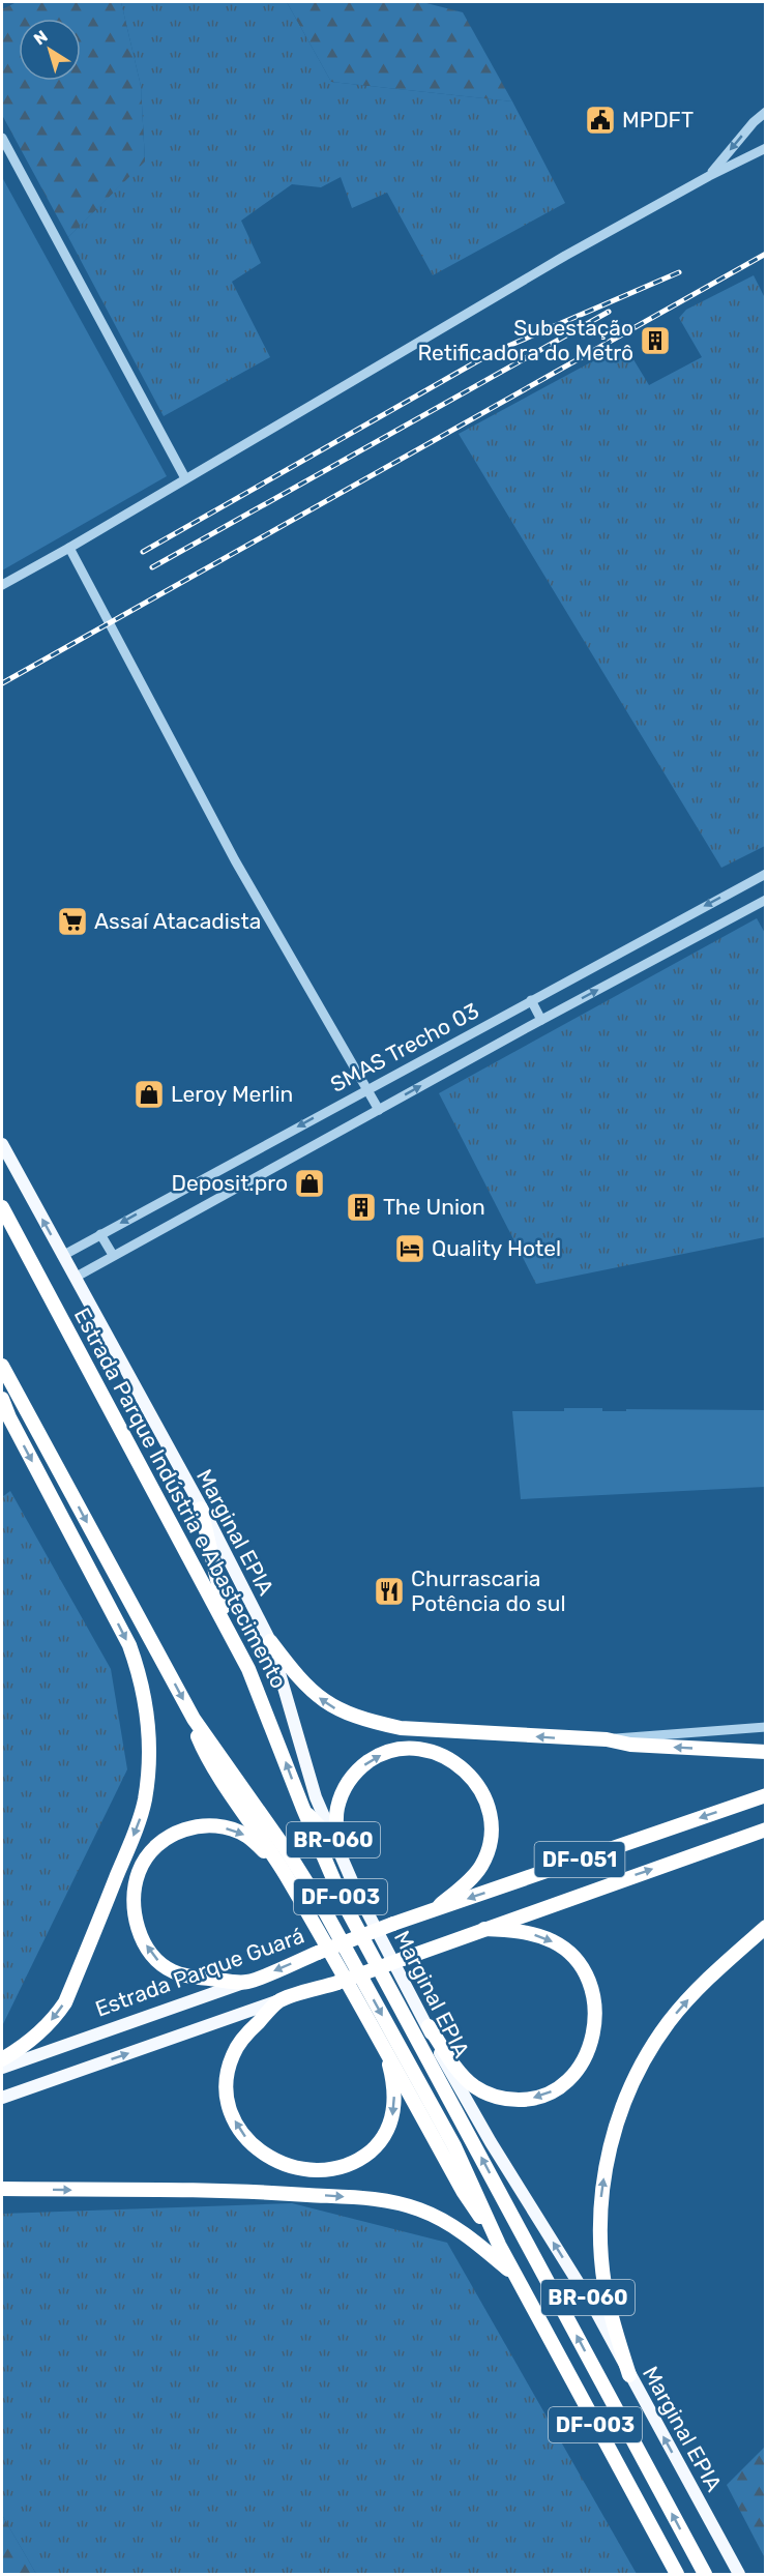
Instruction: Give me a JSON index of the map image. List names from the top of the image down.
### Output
{
  "streets": {
    "highway": [
      "Estrada Parque Indústria e Abastecimento",
      "DF-051",
      "DF-003",
      "Estrada Parque Guará"
    ],
    "main road": ["Marginal EPIA", "BR-060"],
    "street": ["SMAS Trecho 03"]
  },
  "crossings": [
    ["SMAS Trecho 03", "Marginal EPIA"]
  ],
  "one_way": ["Marginal EPIA"],
  "places": {
    "public building": ["MPDFT"],
    "building": ["Subestação Retificadora do Metrô", "The Union"],
    "supermarket": ["Assaí Atacadista"],
    "shop": ["Leroy Merlin", "Deposit.pro"],
    "hotel": ["Quality Hotel"],
    "restaurant": ["Churrascaria Potência do sul"]
  },
  "north": "top left"
}
